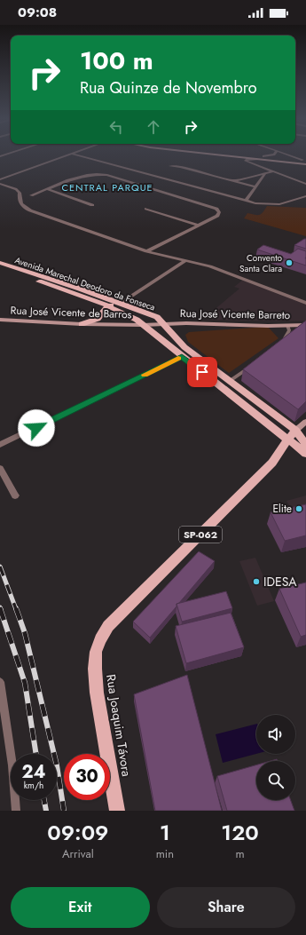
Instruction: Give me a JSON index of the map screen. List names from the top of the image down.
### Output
{
  "streets": {
    "main road": [
      "Avenida Marechal Deodoro da Fonseca",
      "Rua José Vicente de Barros",
      "Rua José Vicente Barreto",
      "SP-062",
      "Rua Joaquim Távora"
    ]
  },
  "crossings": [
    ["Avenida Marechal Deodoro da Fonseca", "Rua José Vicente de Barros"],
    ["Avenida Marechal Deodoro da Fonseca", "Rua José Vicente Barreto"],
    ["Avenida Marechal Deodoro da Fonseca", "Rua Joaquim Távora"],
    ["Rua José Vicente de Barros", "Rua José Vicente Barreto"]
  ],
  "districts": ["CENTRAL PARQUE"],
  "places": ["Convento Santa Clara", "Elite", "IDESA"],
  "page": {
    "status": "09:08",
    "turn": ["100 m", "Rua Quinze de Novembro"],
    "speed": "24 km/h",
    "limit": "30",
    "eta": [
      "09:09",
      "Arrival",
      "1",
      "min",
      "120",
      "m"
    ],
    "buttons": ["Exit", "Share"]
  }
}
